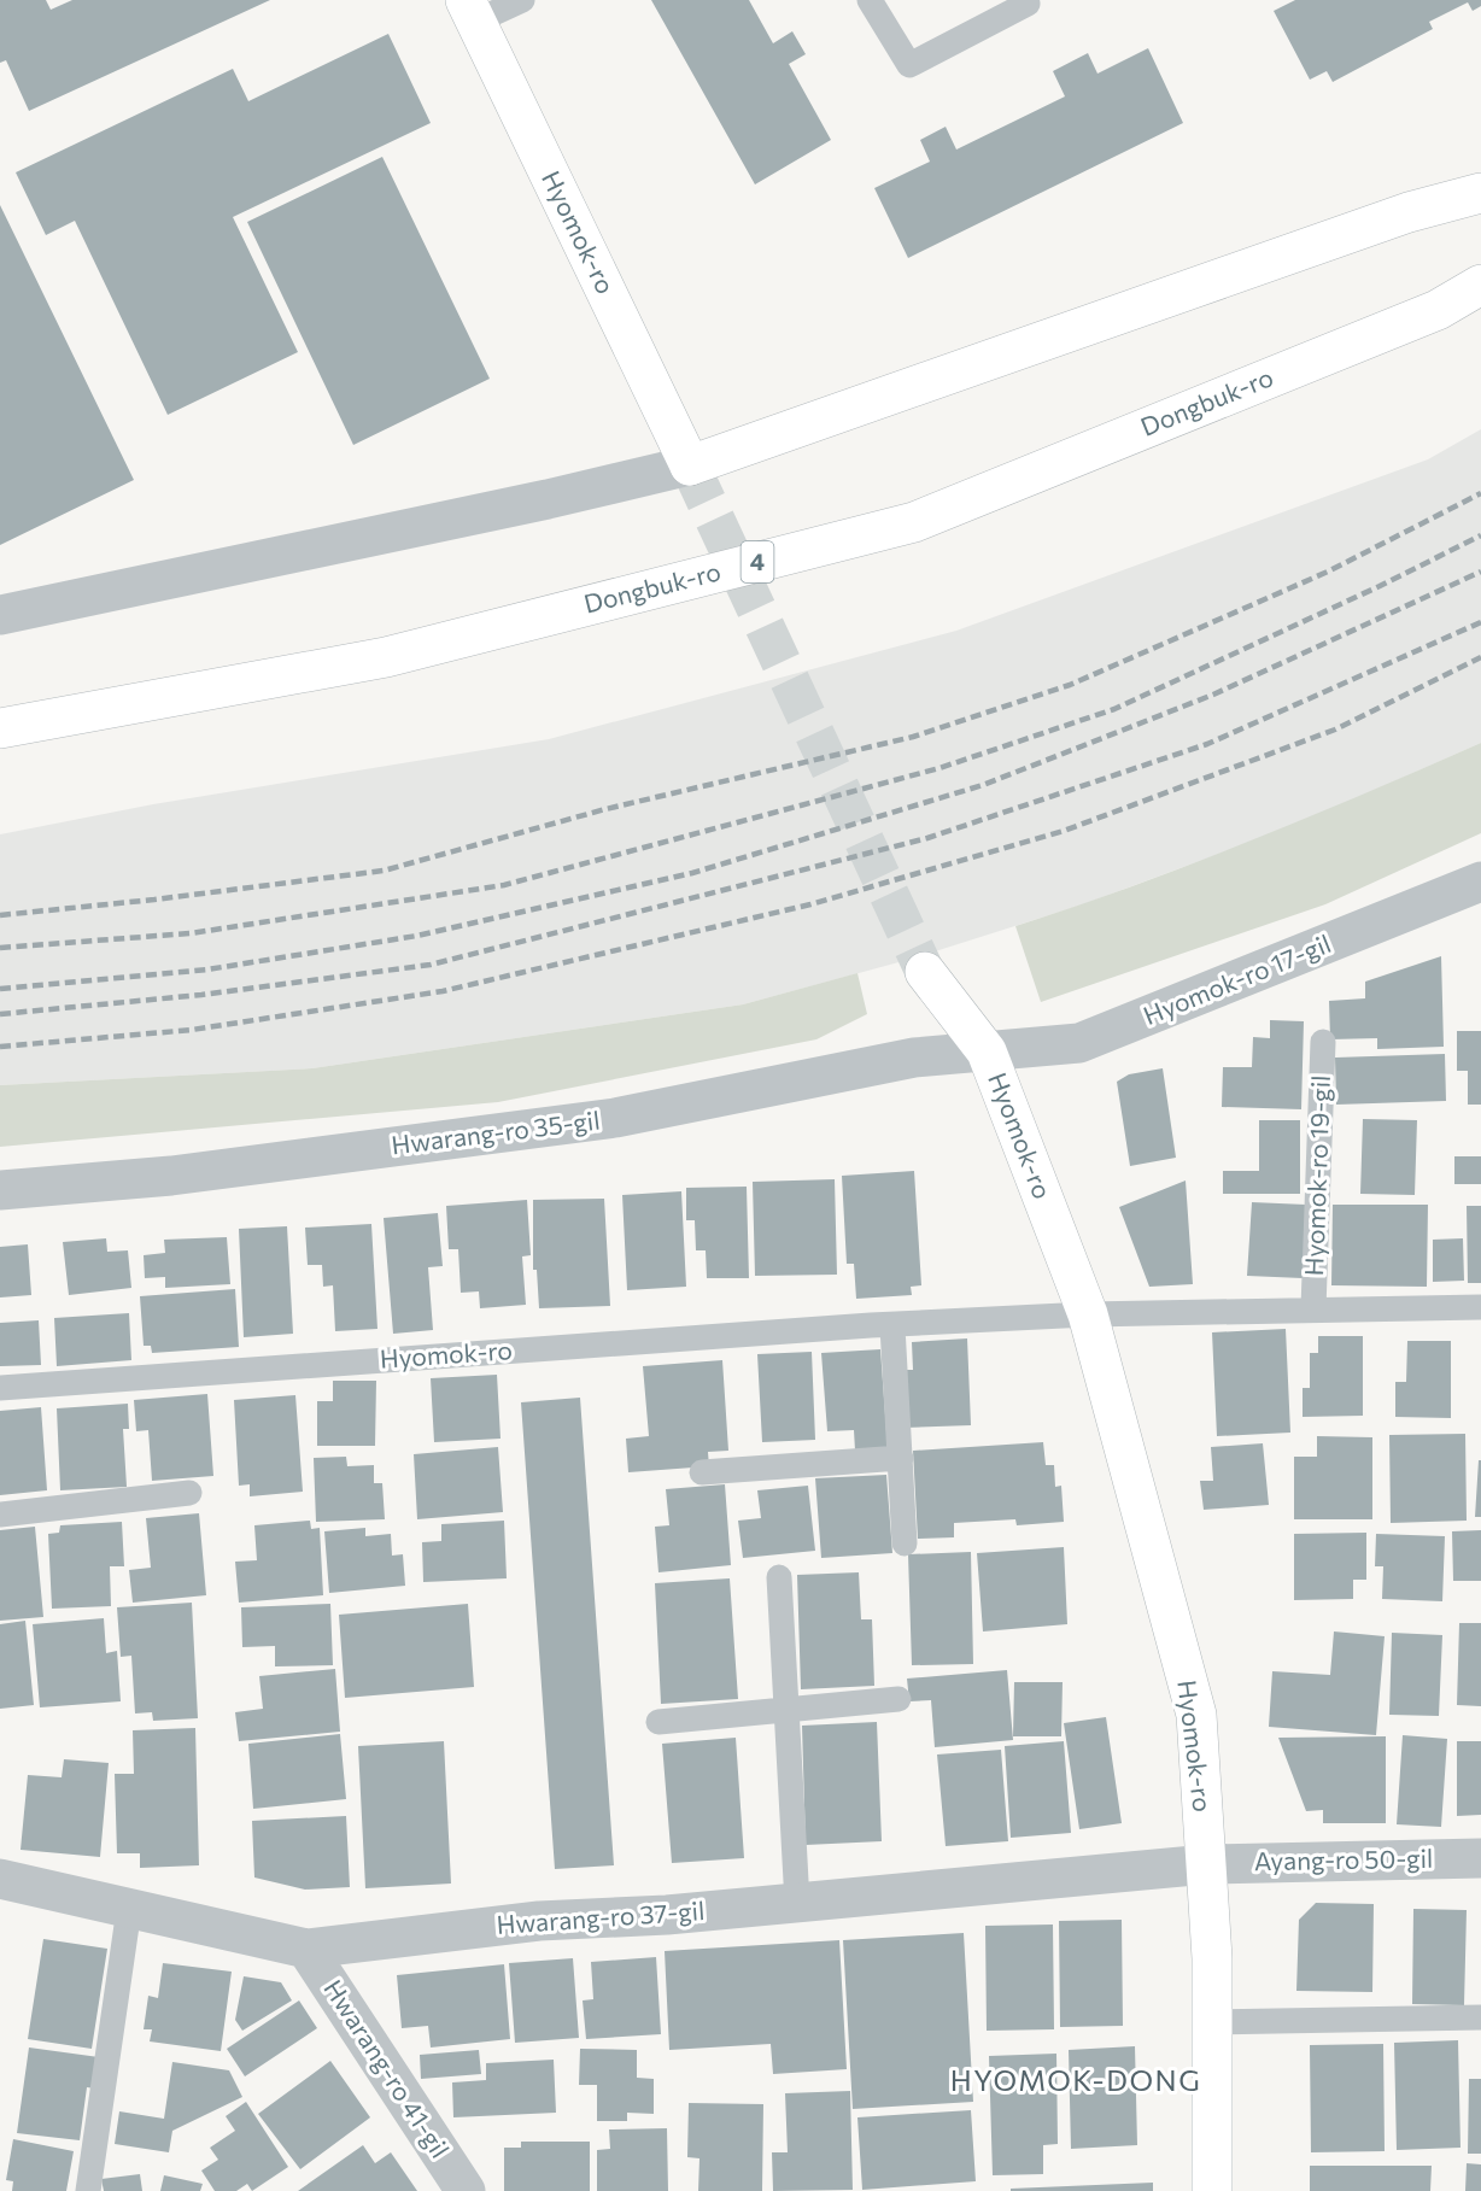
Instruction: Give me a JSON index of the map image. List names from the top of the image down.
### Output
{
  "streets": {
    "main road": ["Hyomok-ro", "Dongbuk-ro", "4"],
    "street": [
      "Hyomok-ro 17-gil",
      "Hwarang-ro 35-gil",
      "Ayang-ro 50-gil",
      "Hwarang-ro 37-gil",
      "Hwarang-ro 41-gil"
    ],
    "lane": ["Hyomok-ro 19-gil"]
  },
  "crossings": [
    ["Hyomok-ro", "Hyomok-ro 17-gil"],
    ["Hyomok-ro", "Hwarang-ro 35-gil"],
    ["Hyomok-ro", "Hyomok-ro 19-gil"],
    ["Hyomok-ro", "Ayang-ro 50-gil"],
    ["Hyomok-ro", "Hwarang-ro 37-gil"],
    ["Hyomok-ro 17-gil", "Hwarang-ro 35-gil"],
    ["Ayang-ro 50-gil", "Hwarang-ro 37-gil"],
    ["Hwarang-ro 37-gil", "Hwarang-ro 41-gil"]
  ],
  "districts": ["HYOMOK-DONG"]
}
